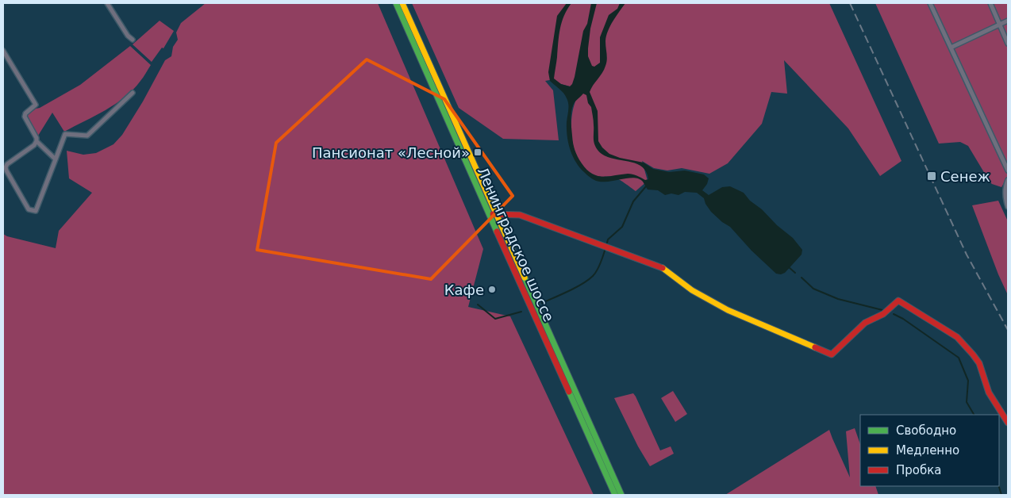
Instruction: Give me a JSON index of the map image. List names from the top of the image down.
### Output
{
  "streets": {
    "main road": ["Ленинградское шоссе"]
  },
  "places": {
    "transit": ["Пансионат «Лесной»", "Сенеж"],
    "other": ["Кафе"]
  },
  "legend": ["Свободно", "Медленно", "Пробка"]
}
